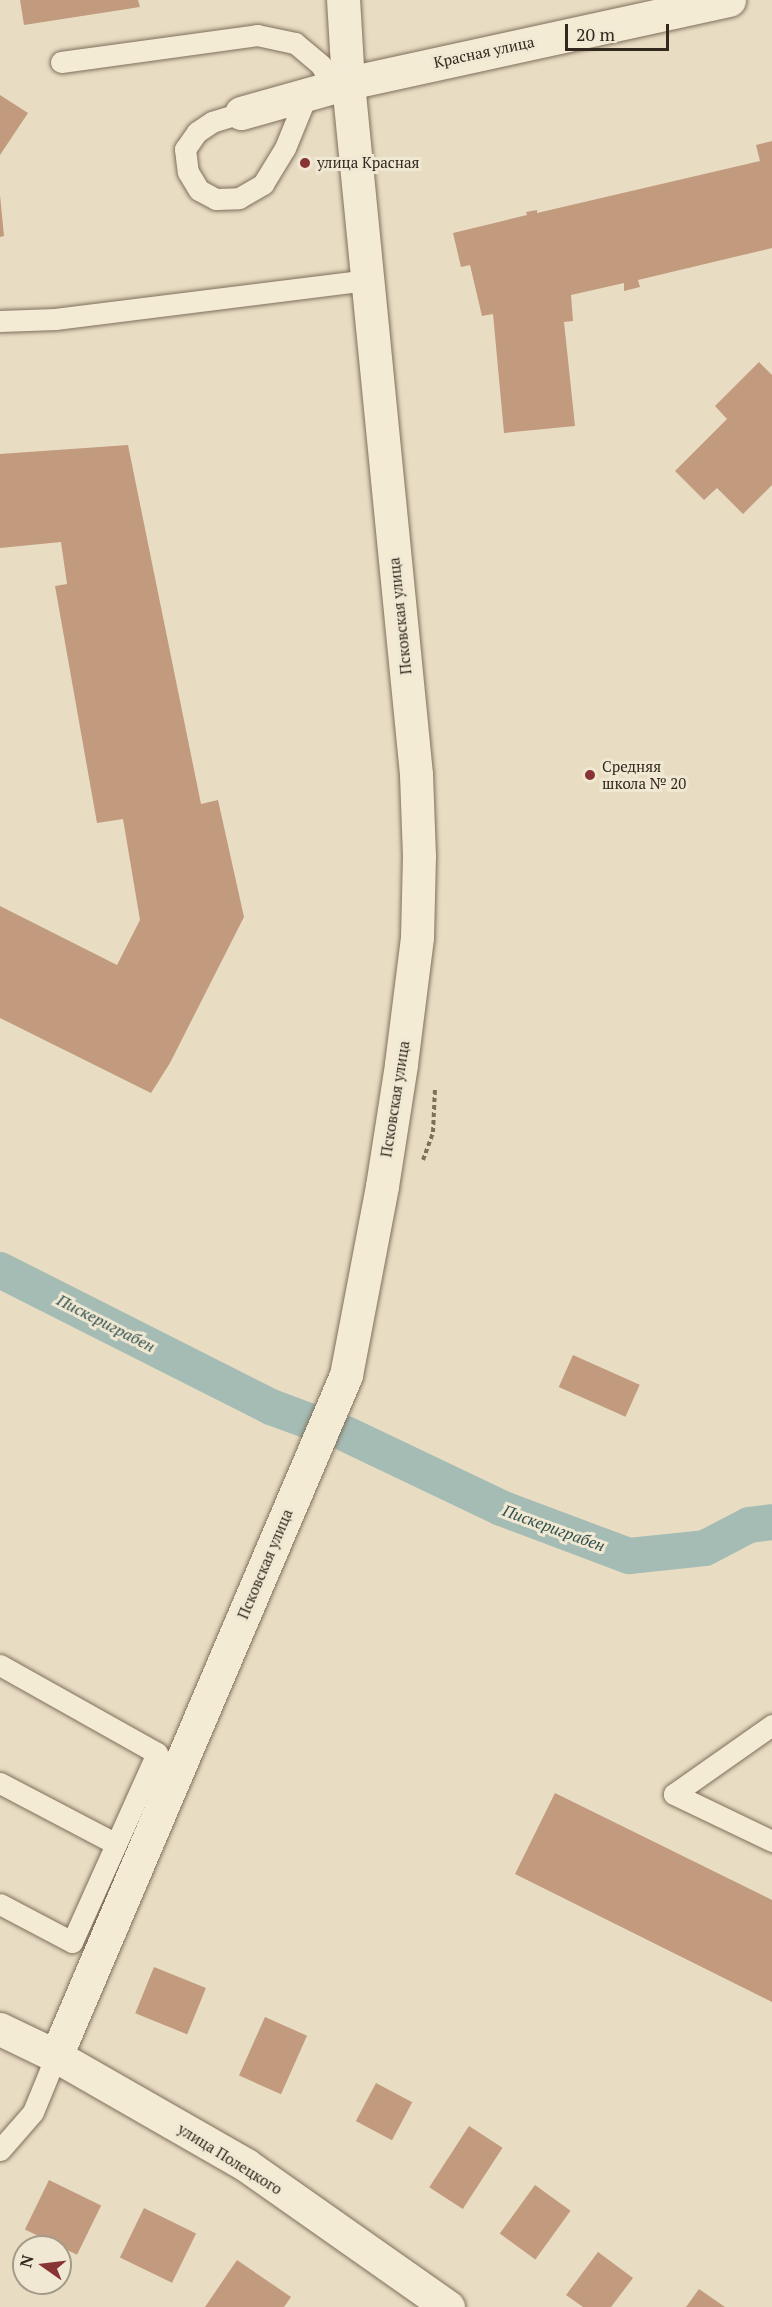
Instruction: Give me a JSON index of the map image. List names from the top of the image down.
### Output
{
  "streets": {
    "street": ["Красная улица", "Псковская улица", "улица Полецкого"]
  },
  "crossings": [
    ["Красная улица", "Псковская улица"],
    ["Псковская улица", "улица Полецкого"]
  ],
  "water": ["Пискериграбен"],
  "places": ["улица Красная", "Средняя школа № 20"],
  "scale_bar": "20 m",
  "north": "left"
}
